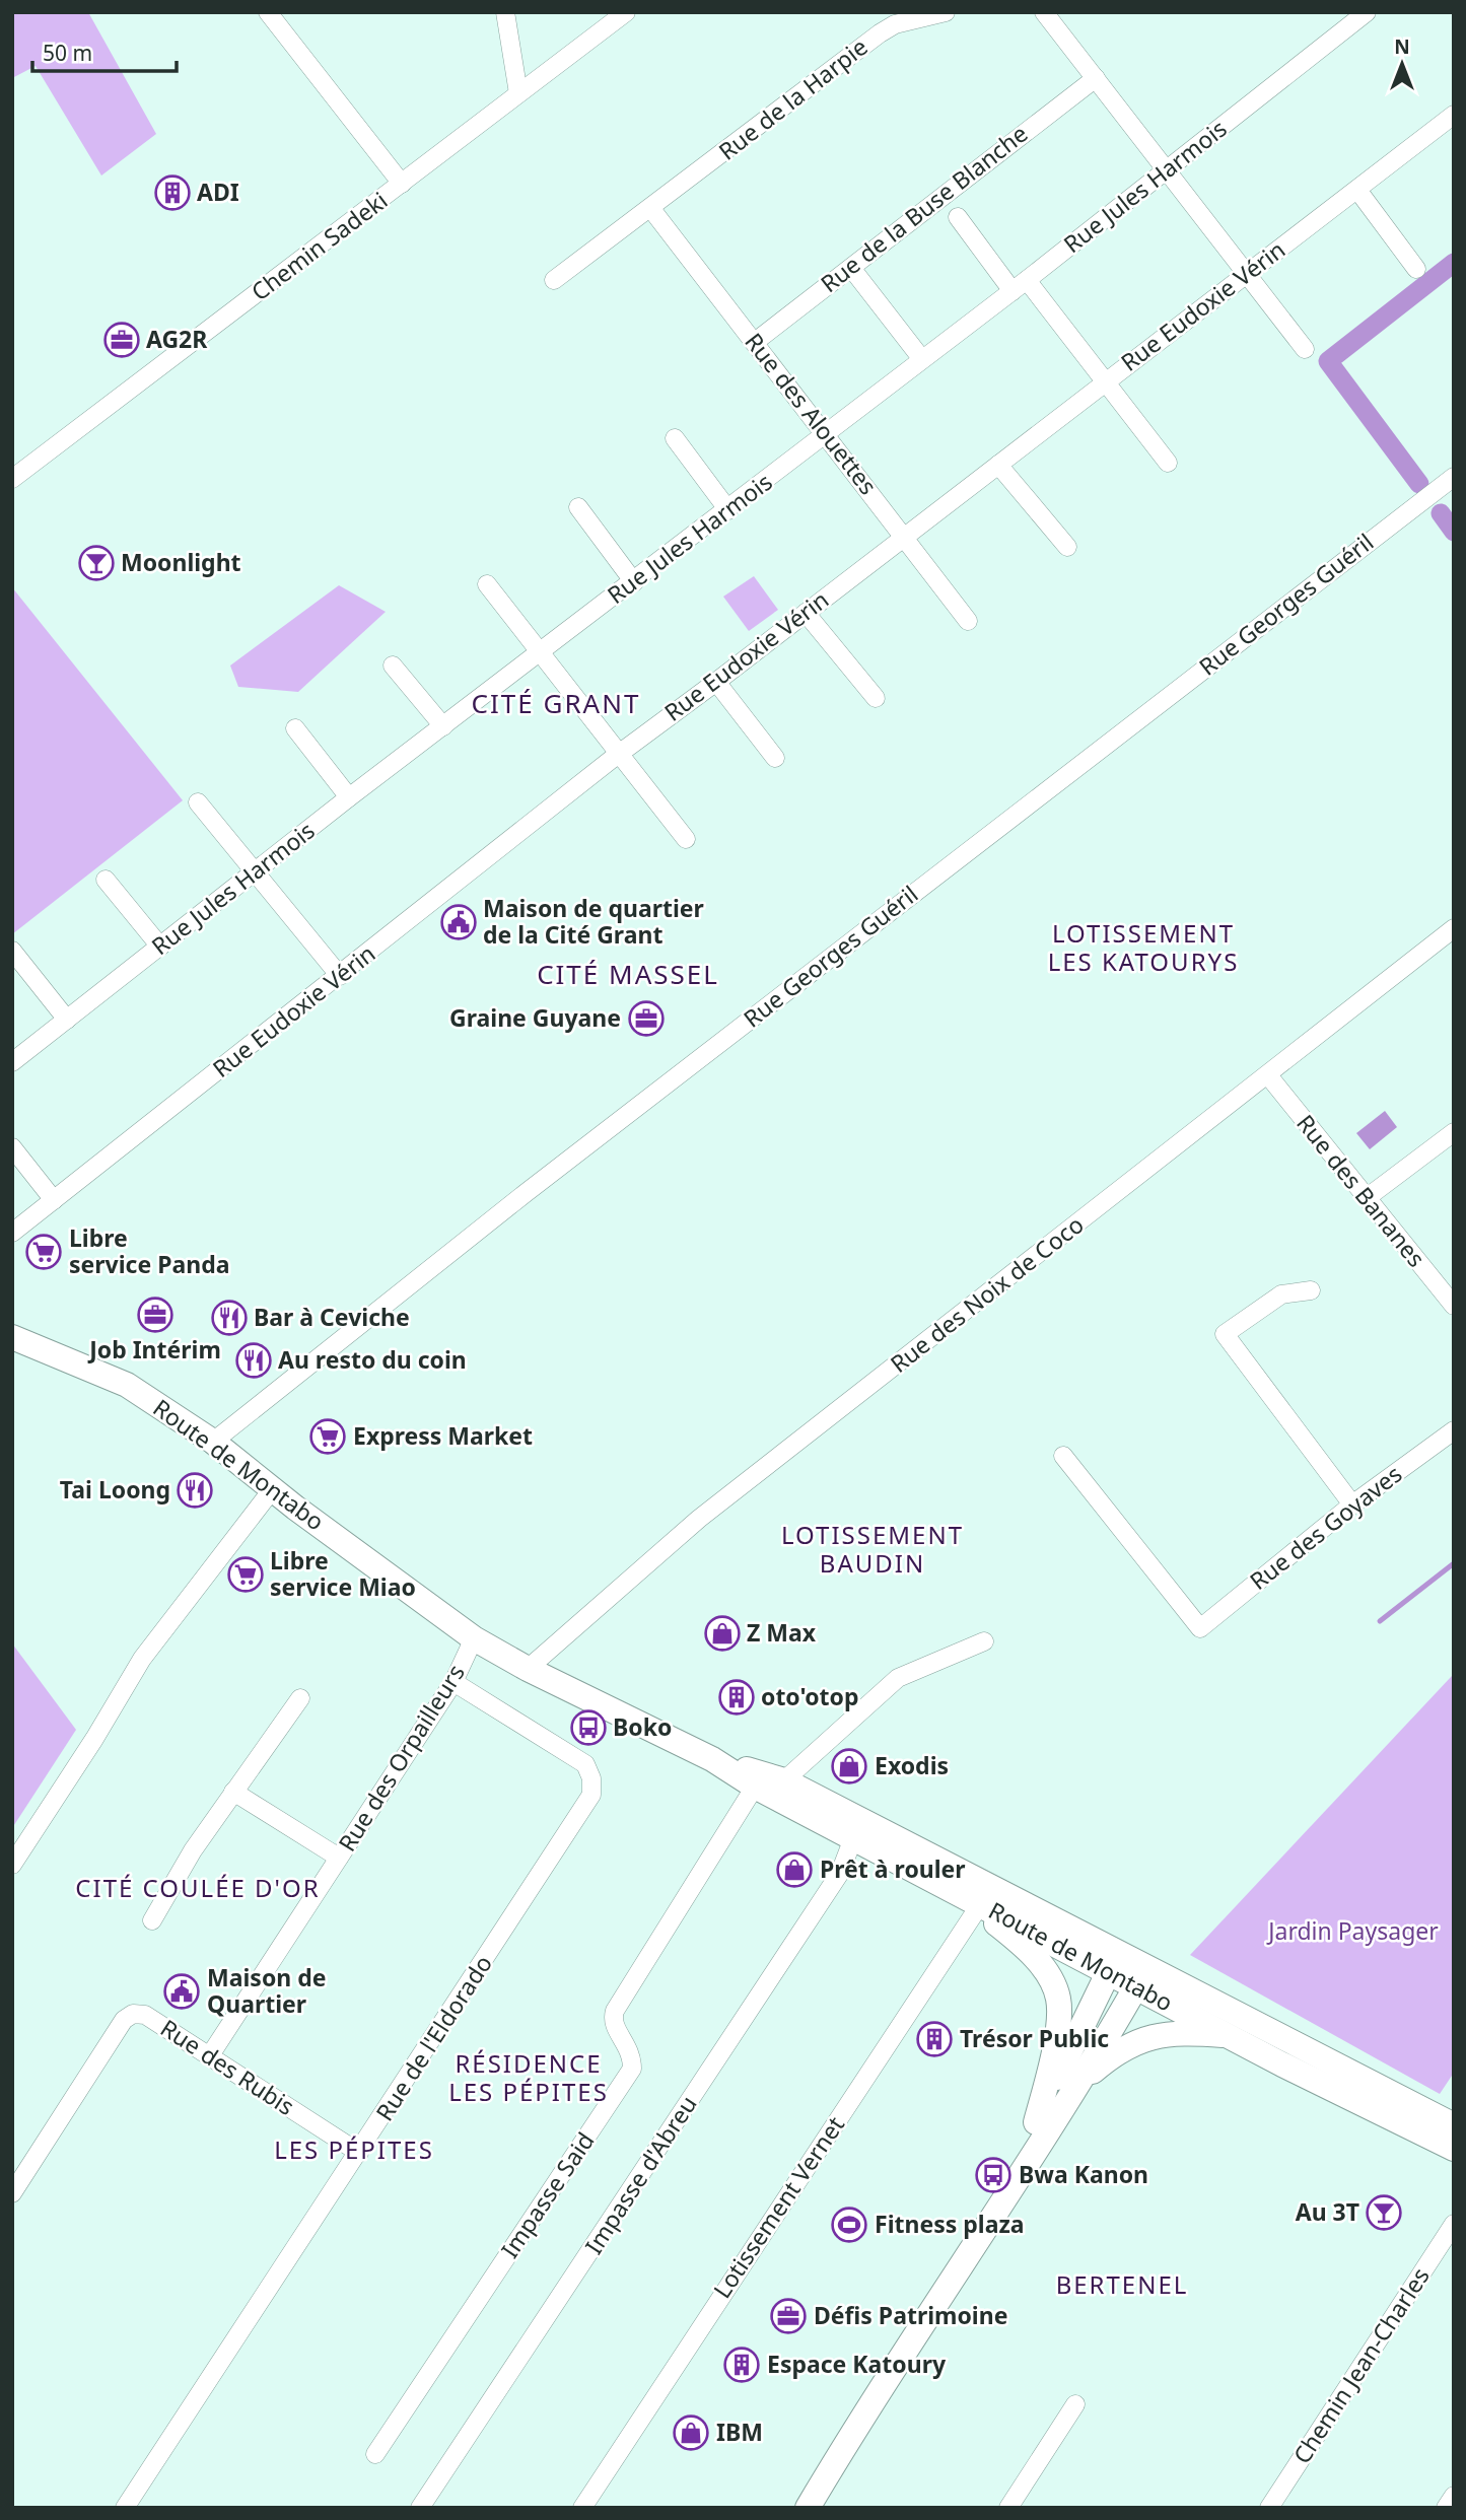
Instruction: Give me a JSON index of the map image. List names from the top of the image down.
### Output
{
  "streets": {
    "main road": ["Route de Montabo"],
    "street": [
      "Rue de la Harpie",
      "Rue Jules Harmois",
      "Rue de la Buse Blanche",
      "Chemin Sadeki",
      "Rue Eudoxie Vérin",
      "Rue des Alouettes",
      "Rue Georges Guéril",
      "Rue des Bananes",
      "Rue des Noix de Coco",
      "Rue des Goyaves",
      "Rue des Orpailleurs",
      "Rue de l'Eldorado",
      "Rue des Rubis",
      "Impasse d'Abreu",
      "Impasse Said",
      "Lotissement Vernet",
      "Chemin Jean-Charles"
    ]
  },
  "crossings": [
    ["Rue de la Harpie", "Rue des Alouettes"],
    ["Rue Jules Harmois", "Rue des Alouettes"],
    ["Rue de la Buse Blanche", "Rue des Alouettes"],
    ["Rue Eudoxie Vérin", "Rue des Alouettes"],
    ["Rue Georges Guéril", "Route de Montabo"],
    ["Rue des Bananes", "Rue des Noix de Coco"],
    ["Rue des Noix de Coco", "Route de Montabo"],
    ["Route de Montabo", "Rue des Orpailleurs"],
    ["Route de Montabo", "Impasse d'Abreu"],
    ["Route de Montabo", "Impasse Said"],
    ["Rue des Orpailleurs", "Rue de l'Eldorado"],
    ["Rue des Orpailleurs", "Rue des Rubis"],
    ["Rue de l'Eldorado", "Rue des Rubis"]
  ],
  "districts": [
    "CITÉ GRANT",
    "LOTISSEMENT LES KATOURYS",
    "CITÉ MASSEL",
    "LOTISSEMENT BAUDIN",
    "CITÉ COULÉE D'OR",
    "RÉSIDENCE LES PÉPITES",
    "LES PÉPITES",
    "BERTENEL"
  ],
  "parks": ["Jardin Paysager"],
  "places": {
    "building": [
      "ADI",
      "oto'otop",
      "Trésor Public",
      "Espace Katoury"
    ],
    "office": [
      "AG2R",
      "Graine Guyane",
      "Job Intérim",
      "Défis Patrimoine"
    ],
    "bar": ["Moonlight", "Au 3T"],
    "public building": ["Maison de quartier de la Cité Grant", "Maison de Quartier"],
    "supermarket": ["Libre service Panda", "Express Market", "Libre service Miao"],
    "restaurant": ["Bar à Ceviche", "Au resto du coin", "Tai Loong"],
    "shop": [
      "Z Max",
      "Exodis",
      "Prêt à rouler",
      "IBM"
    ],
    "bus stop": ["Boko", "Bwa Kanon"],
    "sports": ["Fitness plaza"]
  },
  "scale_bar": "50 m",
  "north": "top"
}
